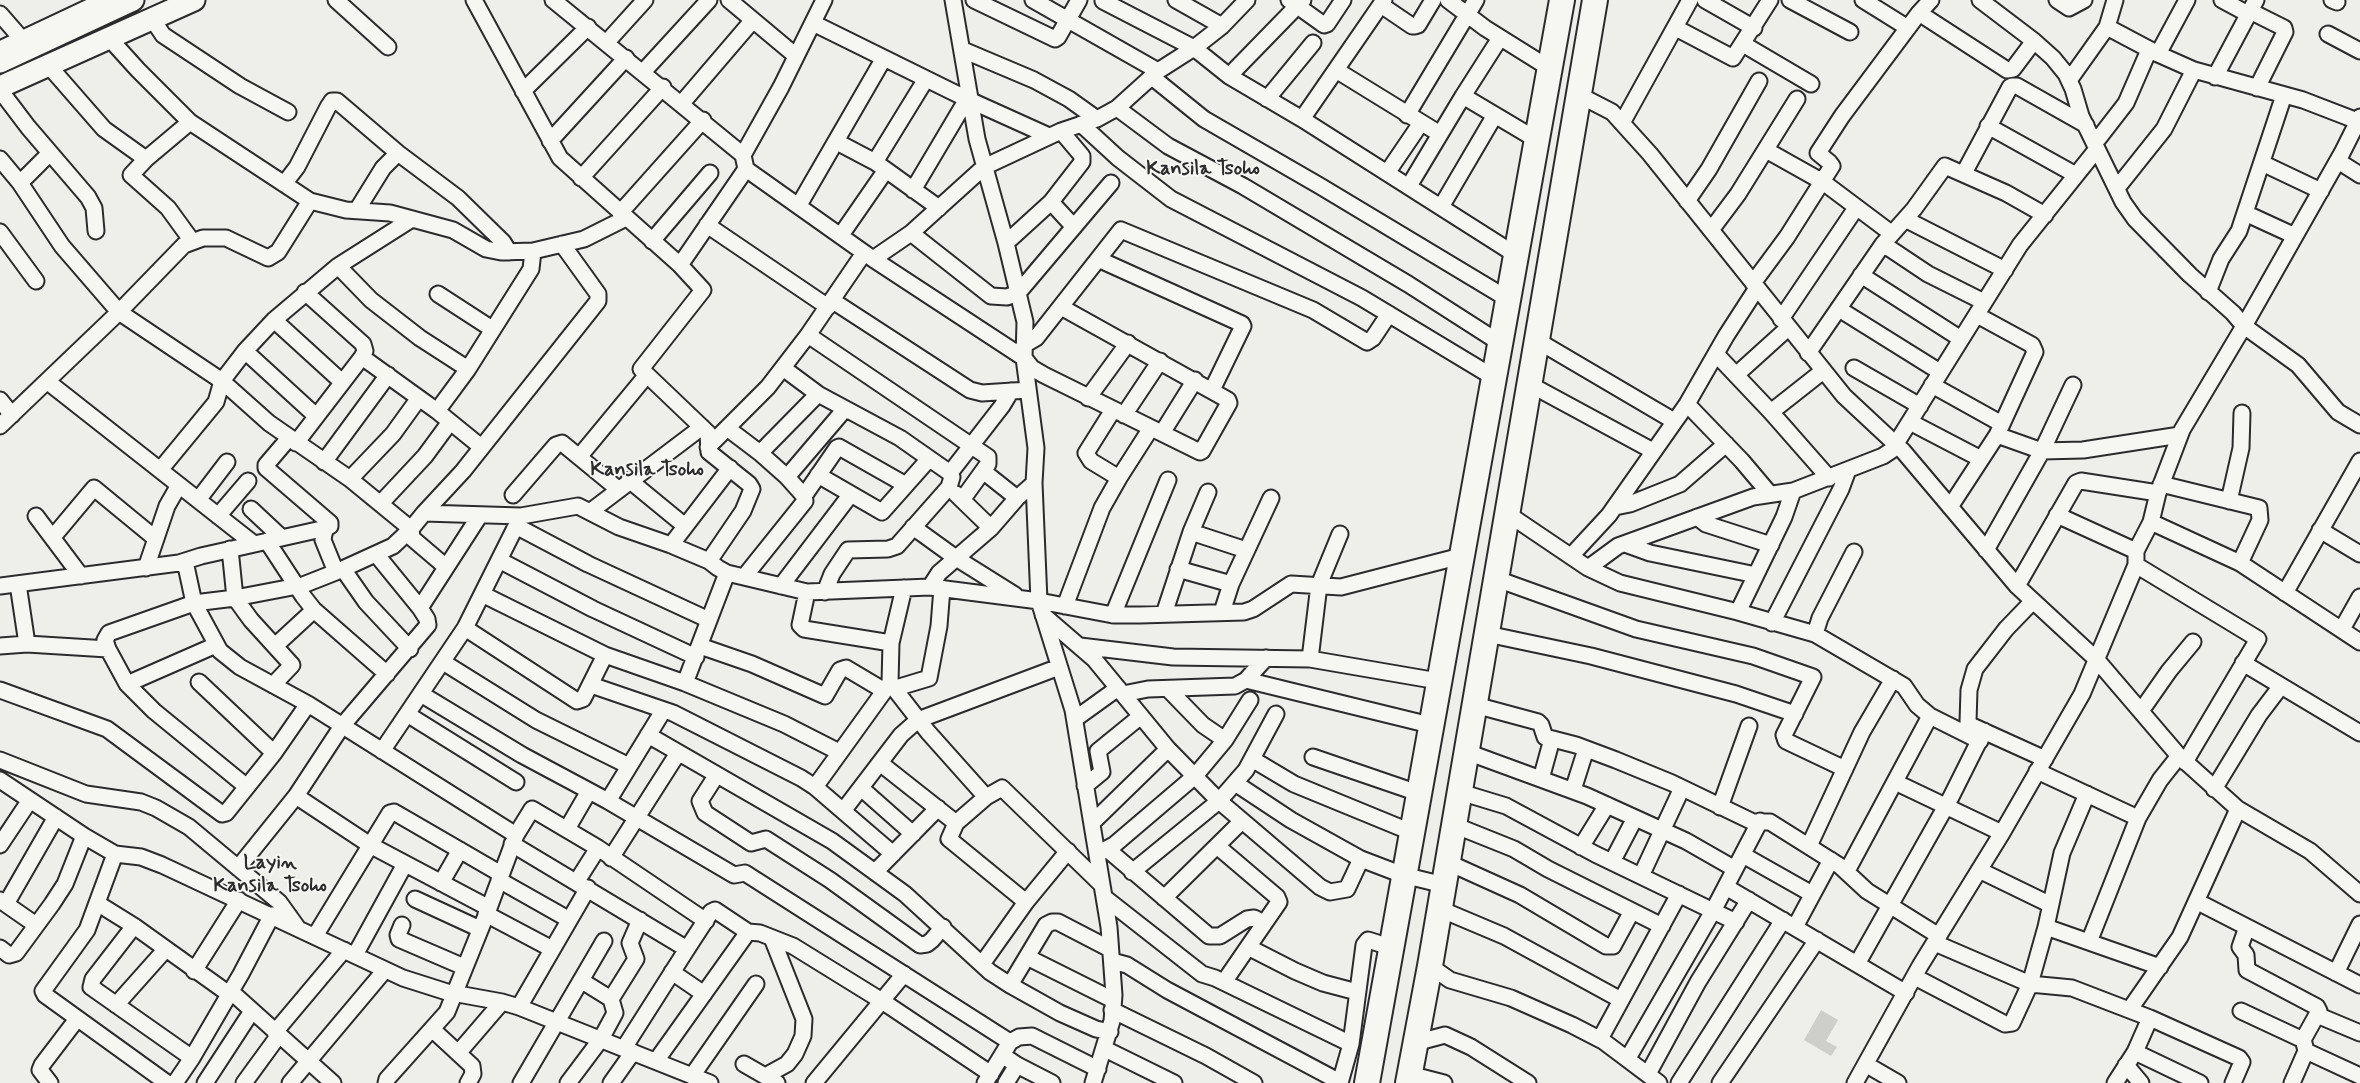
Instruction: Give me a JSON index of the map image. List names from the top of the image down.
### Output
{
  "districts": ["Kansila Tsoho", "Kansila Tsoho", "Layin Kansila Tsoho"]
}
